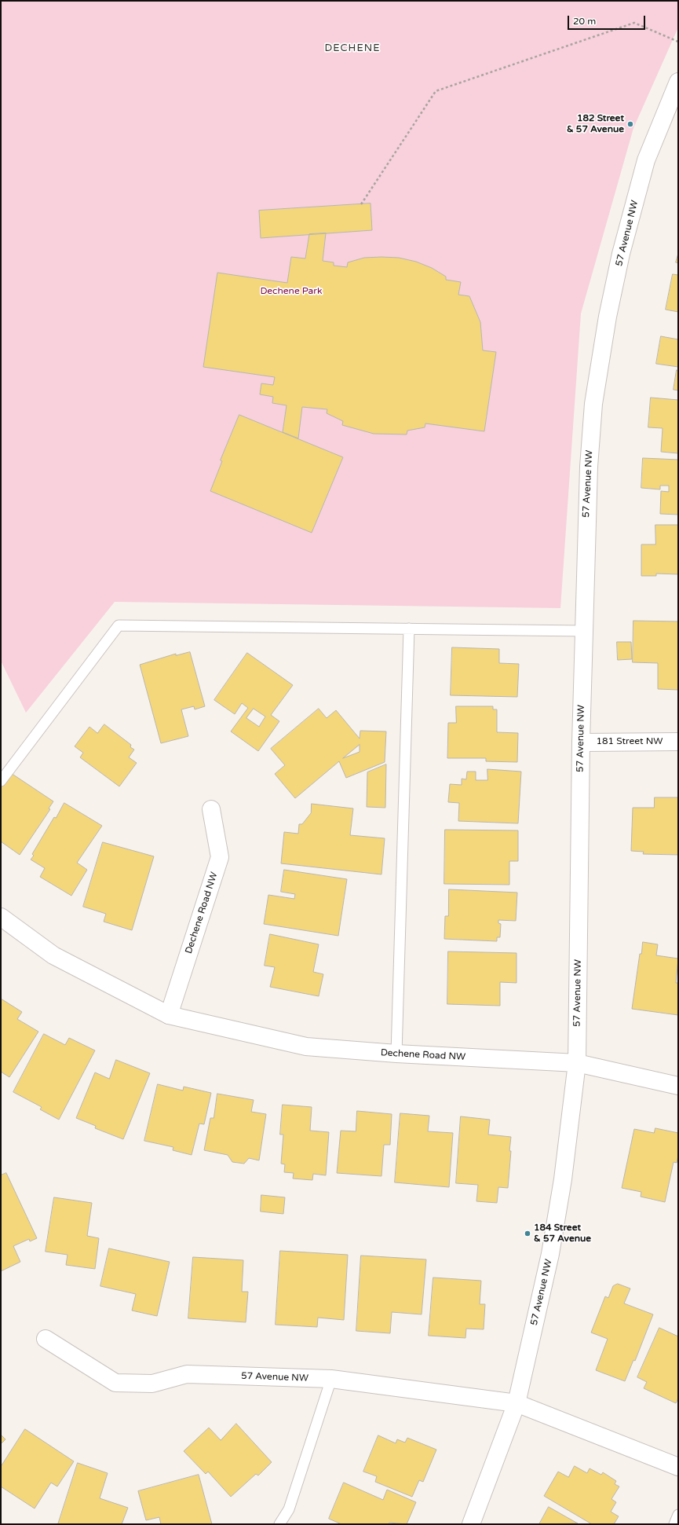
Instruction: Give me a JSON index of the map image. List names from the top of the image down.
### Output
{
  "streets": {
    "street": ["57 Avenue NW", "181 Street NW", "Dechene Road NW"]
  },
  "crossings": [
    ["57 Avenue NW", "181 Street NW"],
    ["57 Avenue NW", "Dechene Road NW"]
  ],
  "districts": ["DECHENE"],
  "parks": ["Dechene Park"],
  "places": ["182 Street & 57 Avenue", "184 Street & 57 Avenue"],
  "scale_bar": "20 m"
}
